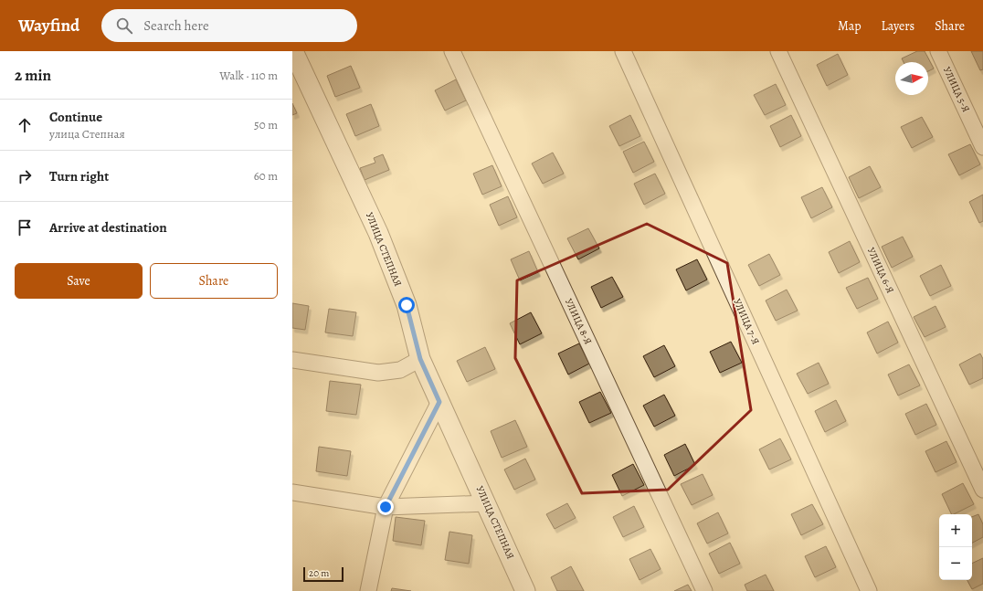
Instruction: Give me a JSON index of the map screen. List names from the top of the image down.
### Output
{
  "streets": {
    "street": [
      "УЛИЦА 5-Я",
      "УЛИЦА СТЕПНАЯ",
      "УЛИЦА 6-Я",
      "УЛИЦА 8-Я",
      "УЛИЦА 7-Я"
    ]
  },
  "scale_bar": "20 m",
  "north": "right",
  "page": {
    "header": "Wayfind",
    "search": "Search here",
    "nav": ["Map", "Layers", "Share"],
    "heading": ["2 min", "Walk · 110 m"],
    "list": [
      ["Continue", "улица Степная", "50 m"],
      ["Turn right", "60 m"],
      "Arrive at destination"
    ],
    "buttons": ["Save", "Share"],
    "map_buttons": ["+", "−"],
    "scale": "20 m"
  }
}
